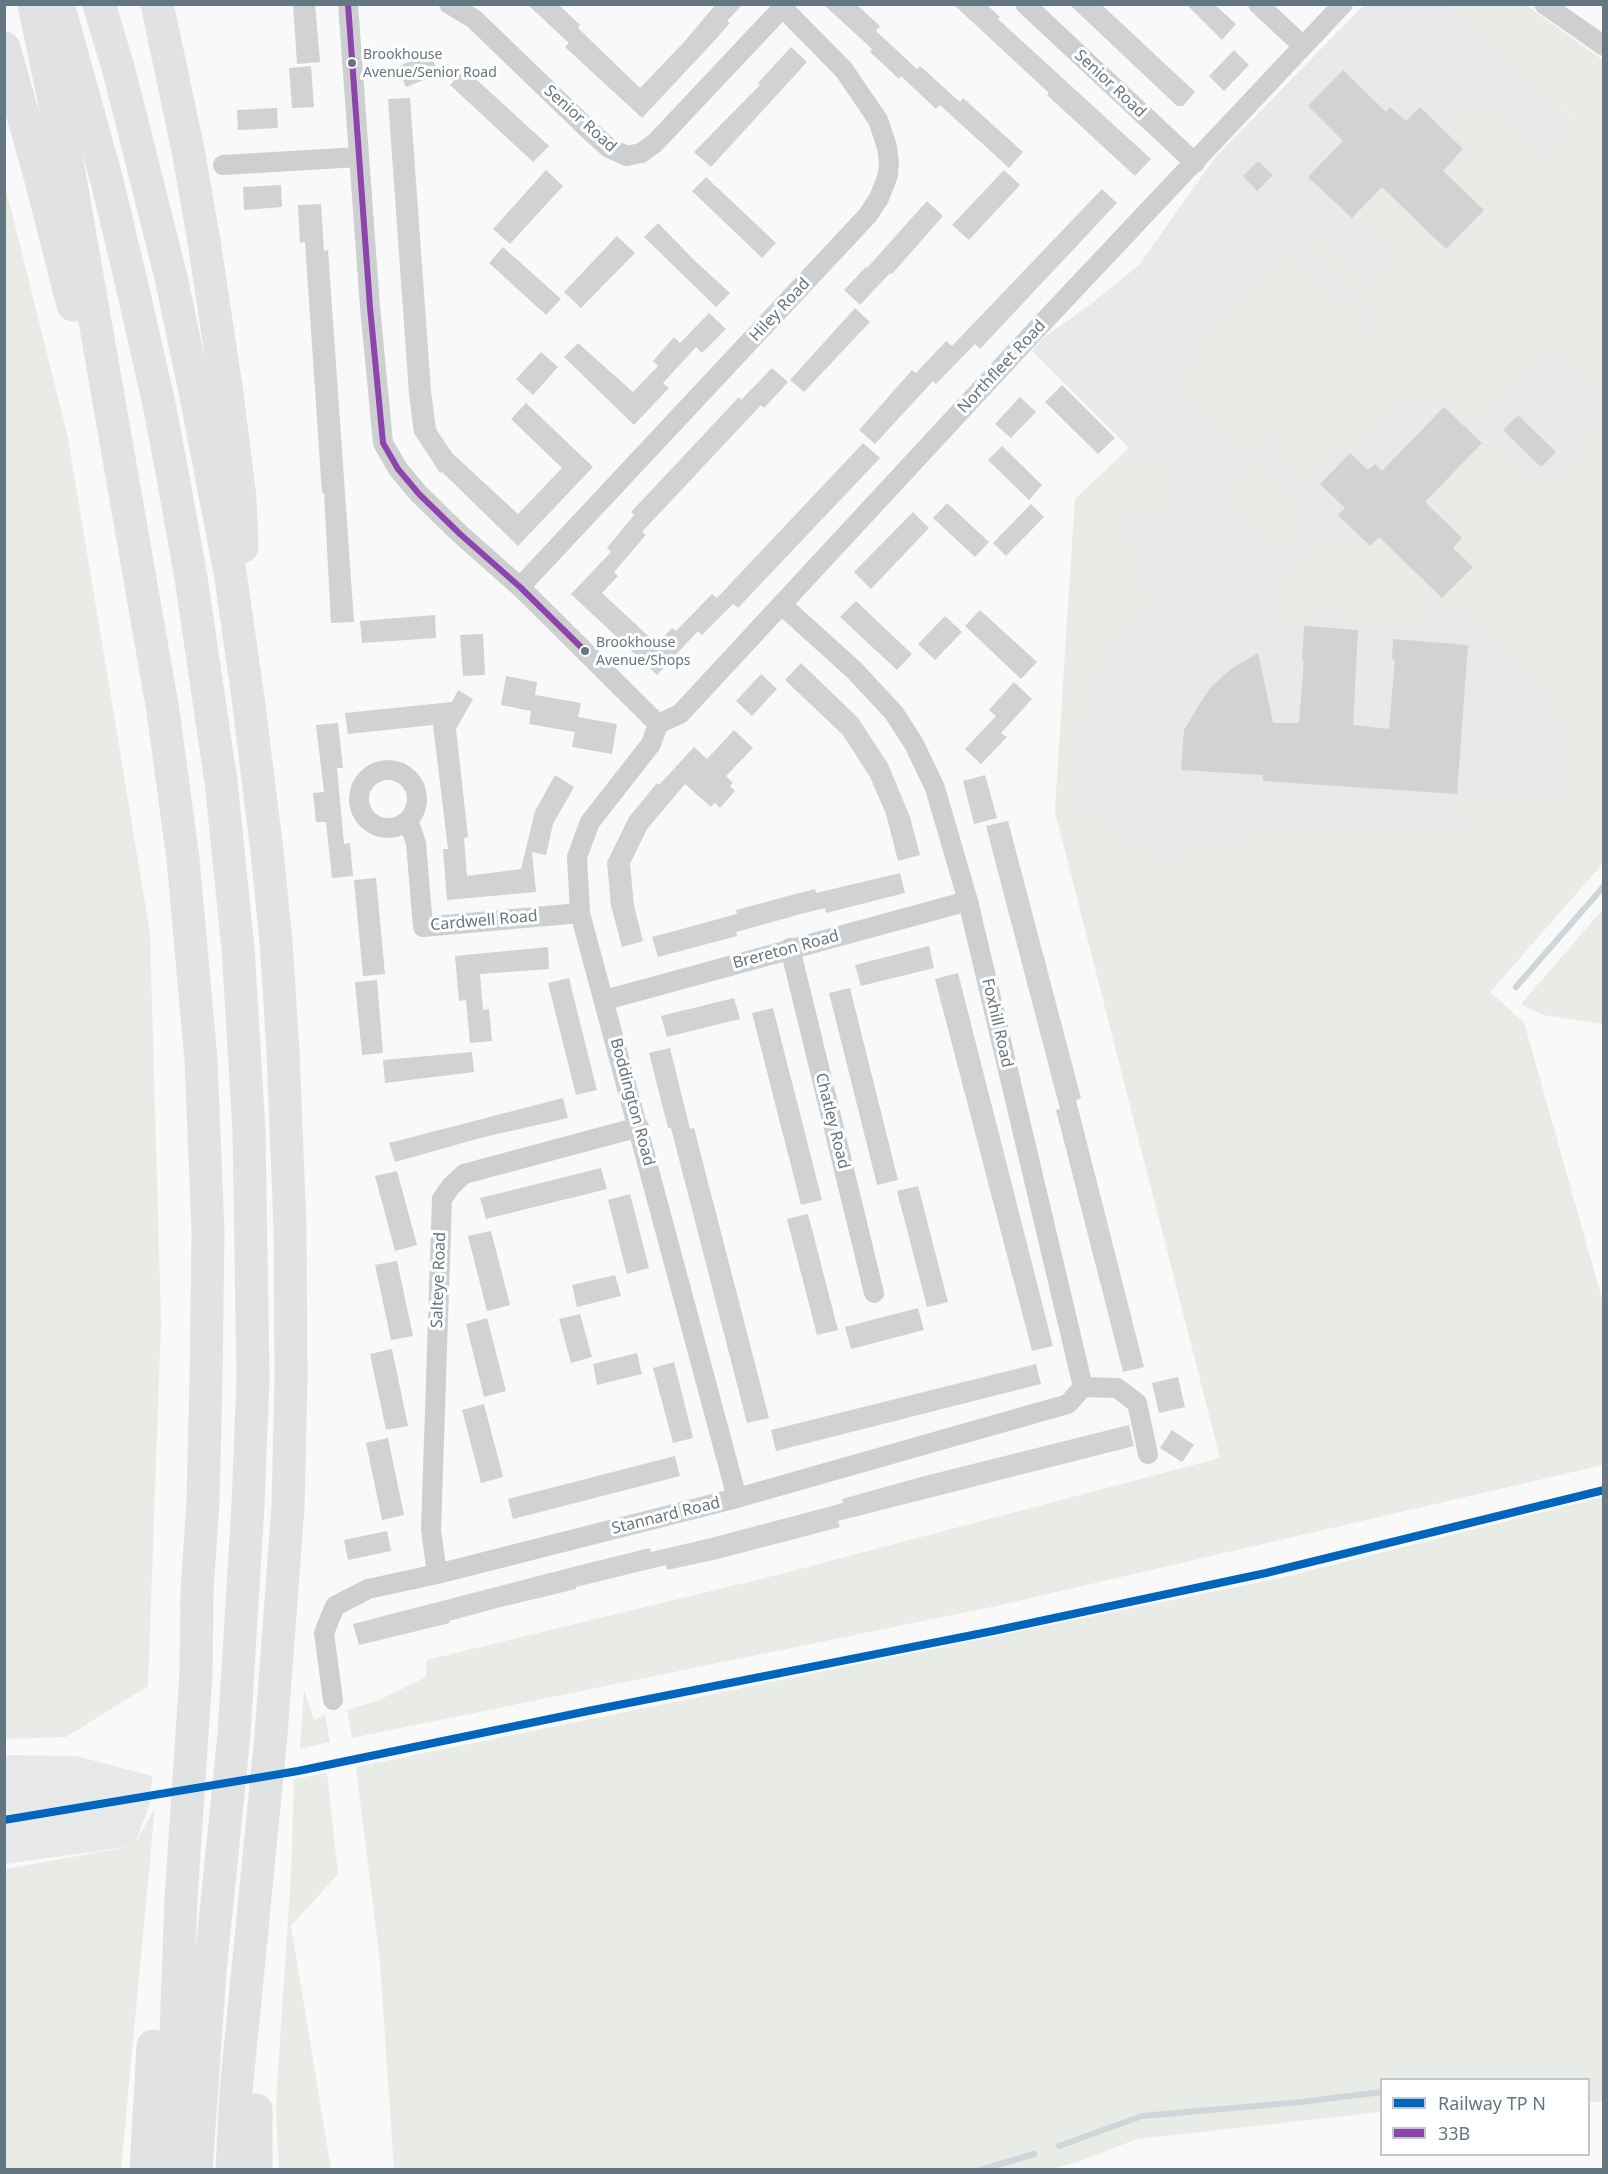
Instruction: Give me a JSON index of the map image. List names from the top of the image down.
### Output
{
  "streets": {
    "street": [
      "Senior Road",
      "Hiley Road",
      "Northfleet Road",
      "Cardwell Road",
      "Brereton Road",
      "Foxhill Road",
      "Boddington Road",
      "Chatley Road",
      "Salteye Road",
      "Stannard Road"
    ]
  },
  "crossings": [
    ["Senior Road", "Hiley Road"],
    ["Senior Road", "Northfleet Road"],
    ["Northfleet Road", "Foxhill Road"],
    ["Northfleet Road", "Boddington Road"],
    ["Cardwell Road", "Boddington Road"],
    ["Brereton Road", "Foxhill Road"],
    ["Brereton Road", "Boddington Road"],
    ["Brereton Road", "Chatley Road"],
    ["Foxhill Road", "Stannard Road"],
    ["Boddington Road", "Salteye Road"],
    ["Boddington Road", "Stannard Road"],
    ["Salteye Road", "Stannard Road"]
  ],
  "places": ["Brookhouse Avenue/Senior Road", "Brookhouse Avenue/Shops"],
  "lines": ["transit line 33B"],
  "legend": ["Railway TP N", "33B"]
}
